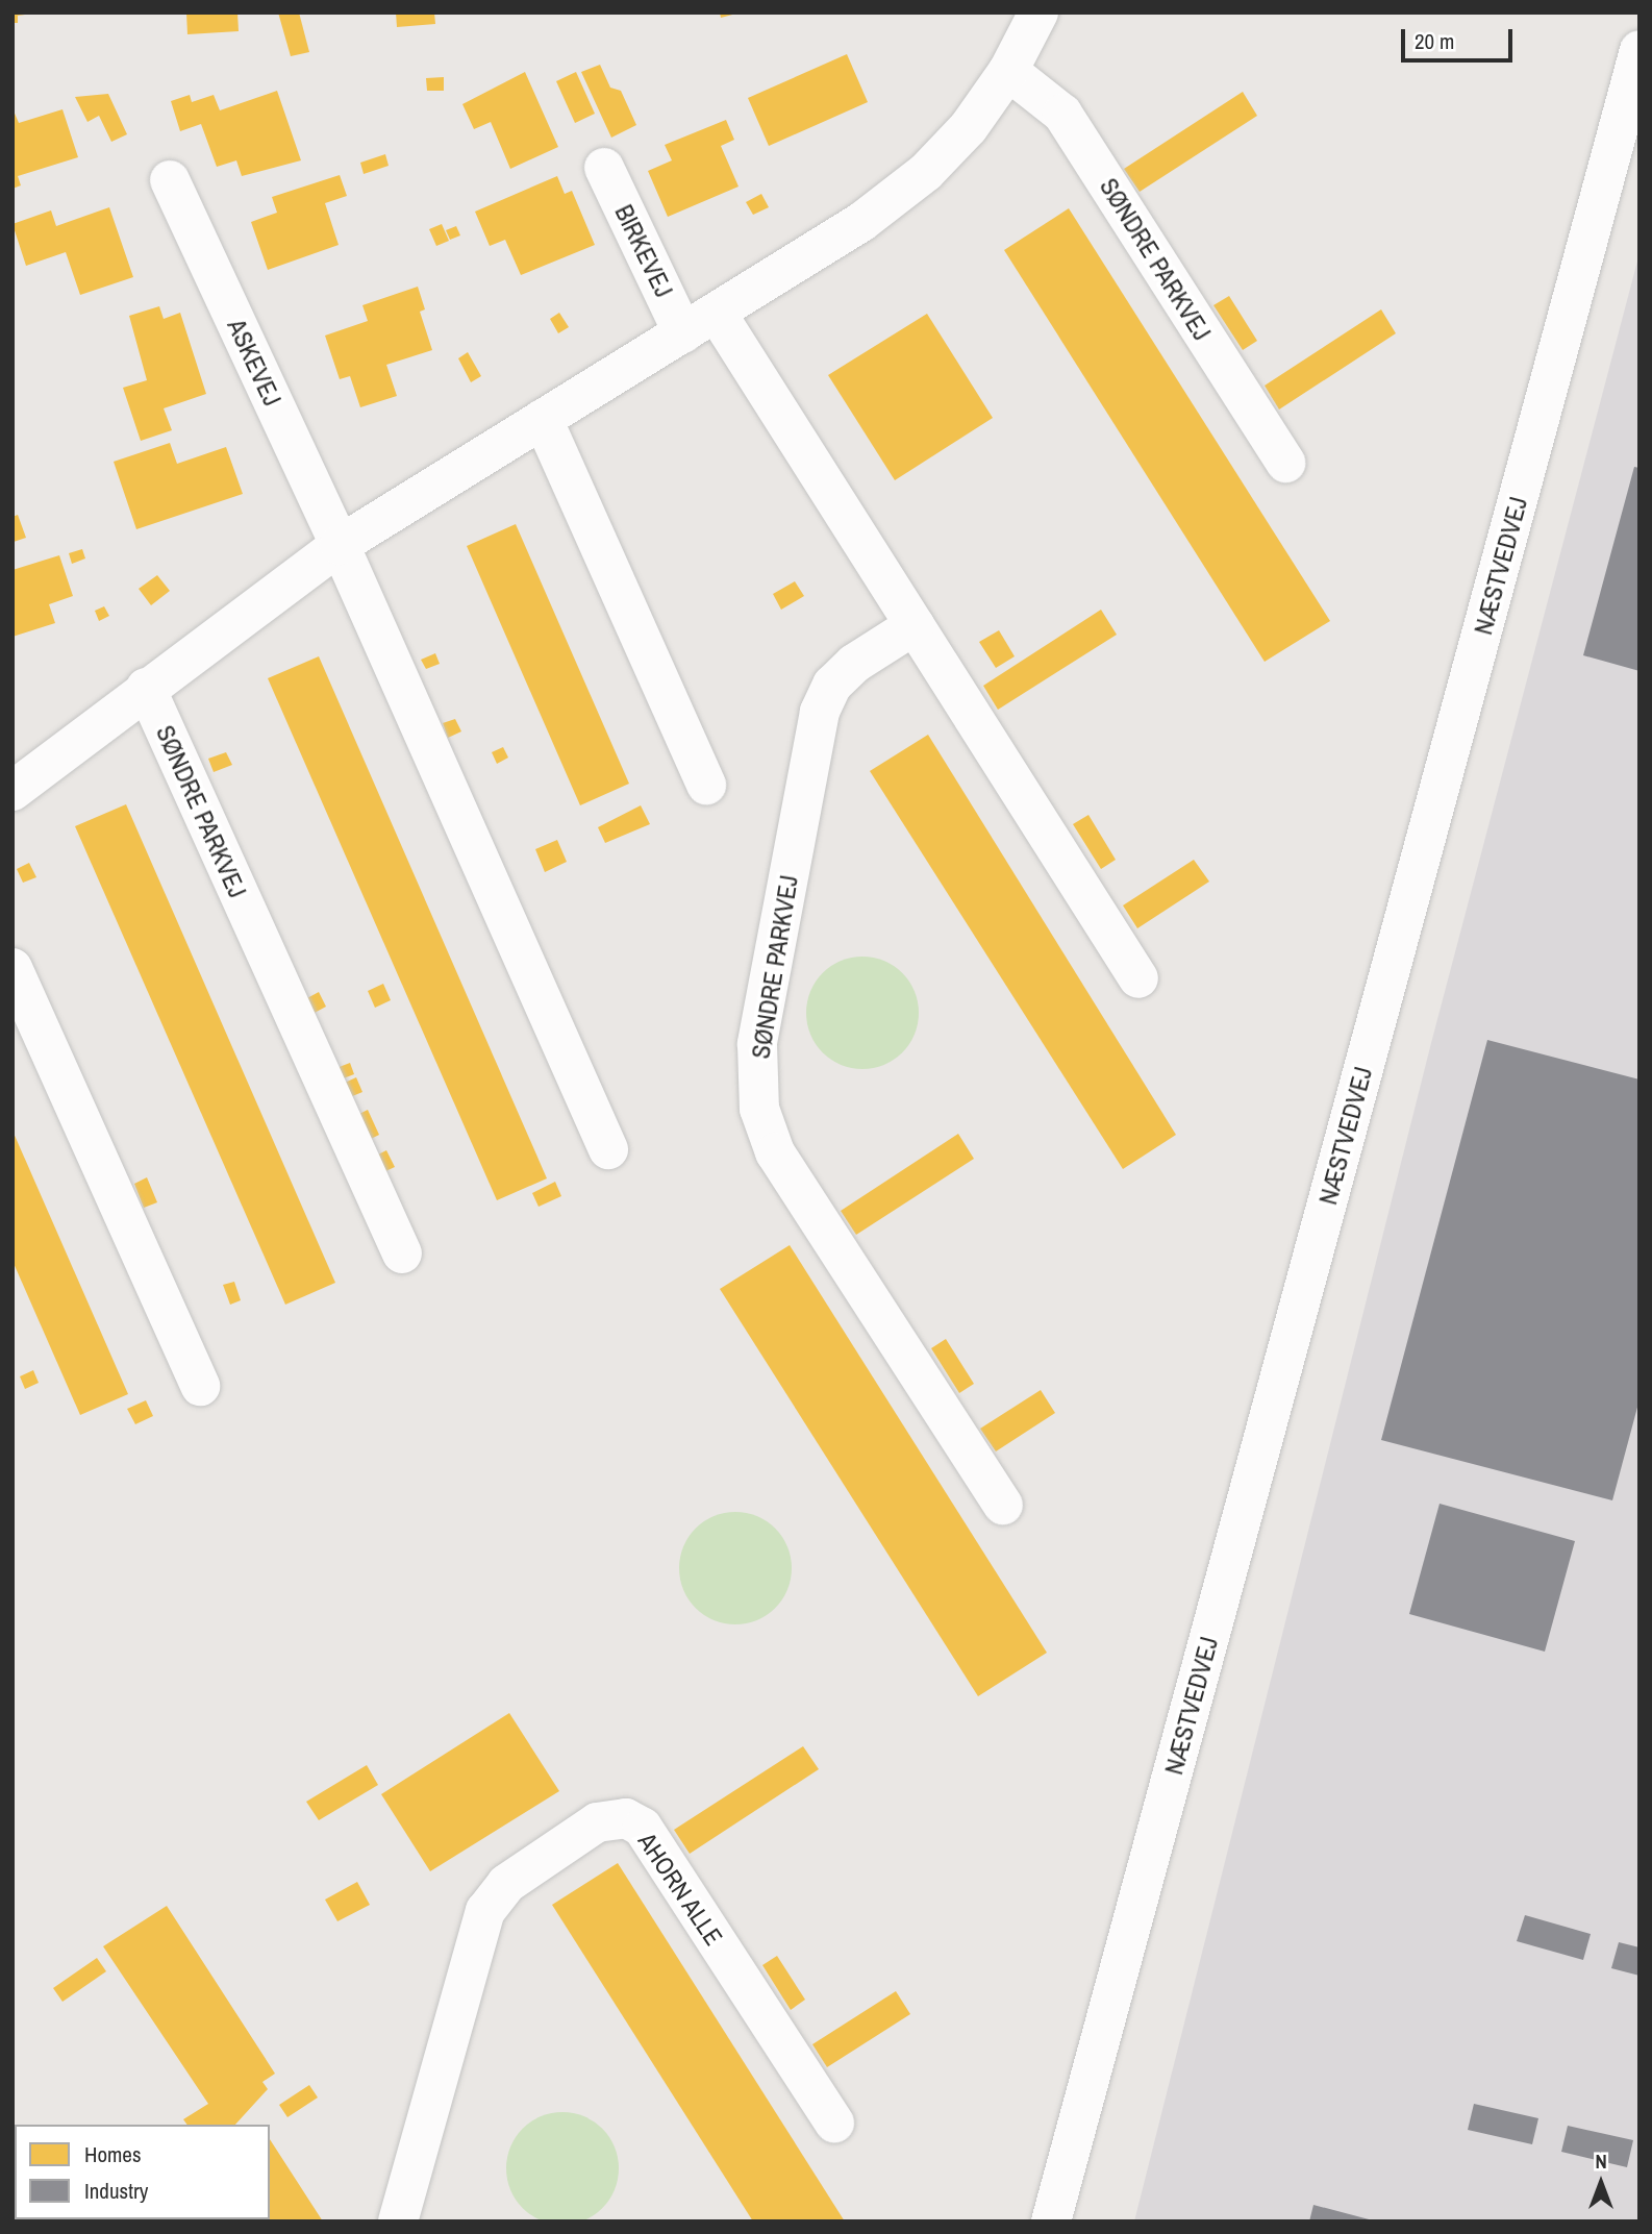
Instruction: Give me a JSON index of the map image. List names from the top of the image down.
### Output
{
  "streets": {
    "street": [
      "BIRKEVEJ",
      "SØNDRE PARKVEJ",
      "ASKEVEJ",
      "NÆSTVEDVEJ",
      "AHORN ALLE"
    ]
  },
  "legend": ["Homes", "Industry"],
  "scale_bar": "20 m",
  "north": "top"
}
